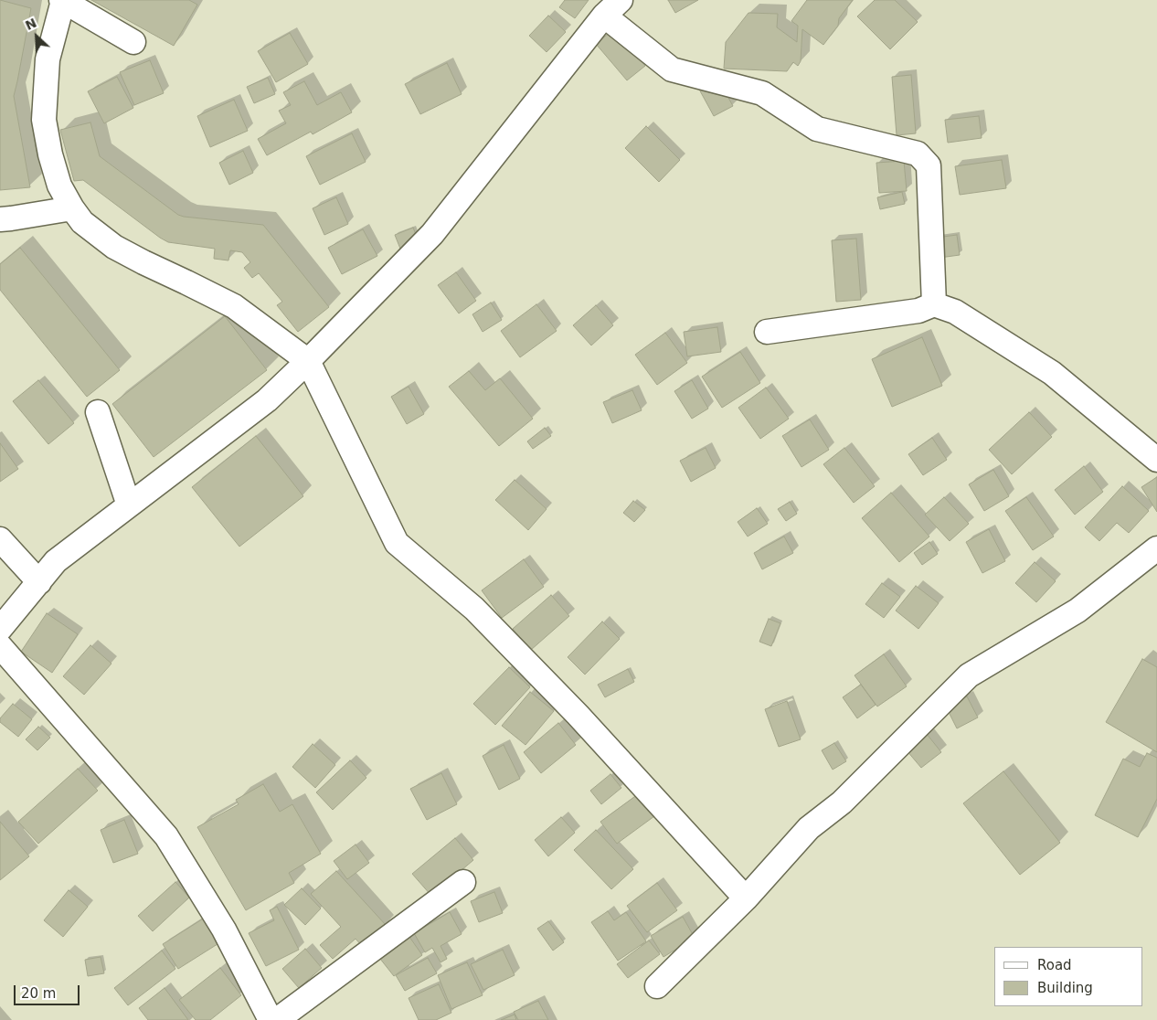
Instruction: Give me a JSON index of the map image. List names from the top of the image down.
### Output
{
  "legend": ["Road", "Building"],
  "scale_bar": "20 m",
  "north": "top left"
}
